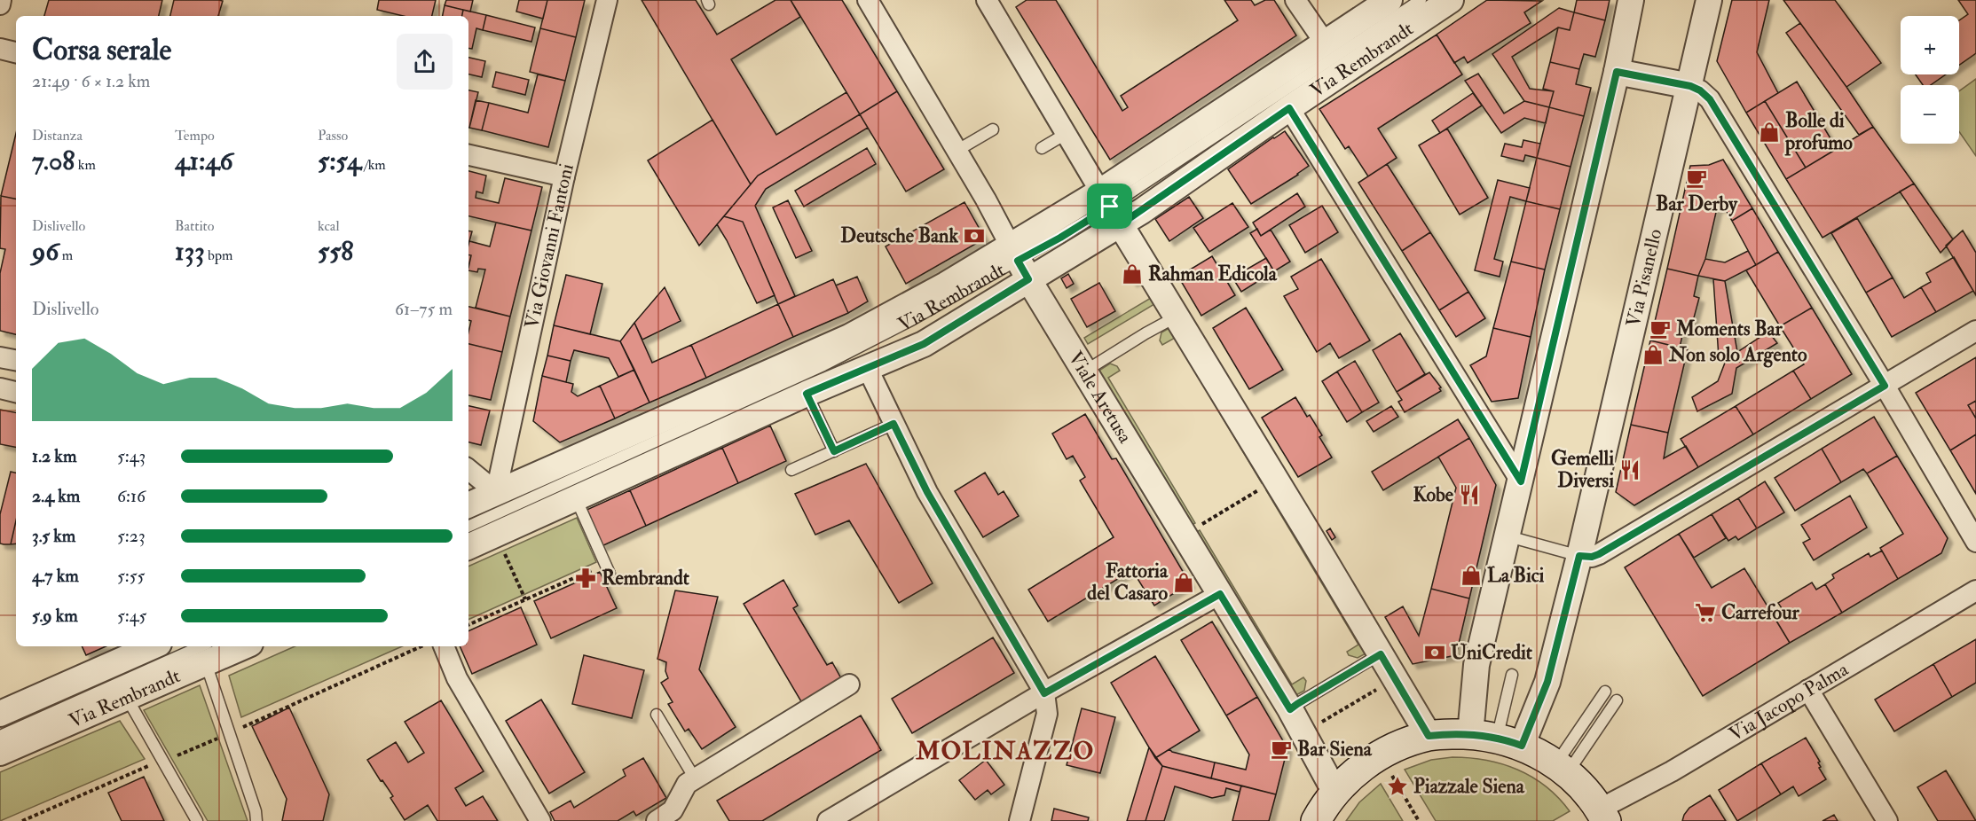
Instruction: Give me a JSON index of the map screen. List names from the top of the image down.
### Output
{
  "streets": {
    "street": [
      "Via Rembrandt",
      "Via Giovanni Fantoni",
      "Via Pisanello",
      "Viale Aretusa",
      "Via Jacopo Palma"
    ]
  },
  "crossings": [
    ["Via Rembrandt", "Via Giovanni Fantoni"],
    ["Via Rembrandt", "Viale Aretusa"]
  ],
  "districts": ["MOLINAZZO"],
  "places": {
    "shop": [
      "Bolle di profumo",
      "Rahman Edicola",
      "Non solo Argento",
      "La Bici",
      "Fattoria del Casaro"
    ],
    "cafe": ["Bar Derby", "Moments Bar", "Bar Siena"],
    "bank": ["Deutsche Bank", "UniCredit"],
    "restaurant": ["Gemelli Diversi", "Kobe"],
    "pharmacy": ["Rembrandt"],
    "supermarket": ["Carrefour"],
    "place": ["Piazzale Siena"]
  },
  "page": {
    "map_buttons": ["+", "−"],
    "heading": ["Corsa serale", "21:49 · 6 × 1.2 km"],
    "stats": [
      ["Distanza", "7.08 km"],
      ["Tempo", "41:46"],
      ["Passo", "5:54 /km"],
      ["Dislivello", "96 m"],
      ["Battito", "133 bpm"],
      ["kcal", "558"]
    ],
    "chart": ["Dislivello", "61–75 m"],
    "list": [
      {
        "name": "1.2 km",
        "note": "5:43"
      },
      {
        "name": "2.4 km",
        "note": "6:16"
      },
      {
        "name": "3.5 km",
        "note": "5:23"
      },
      {
        "name": "4.7 km",
        "note": "5:55"
      },
      {
        "name": "5.9 km",
        "note": "5:45"
      }
    ]
  }
}
